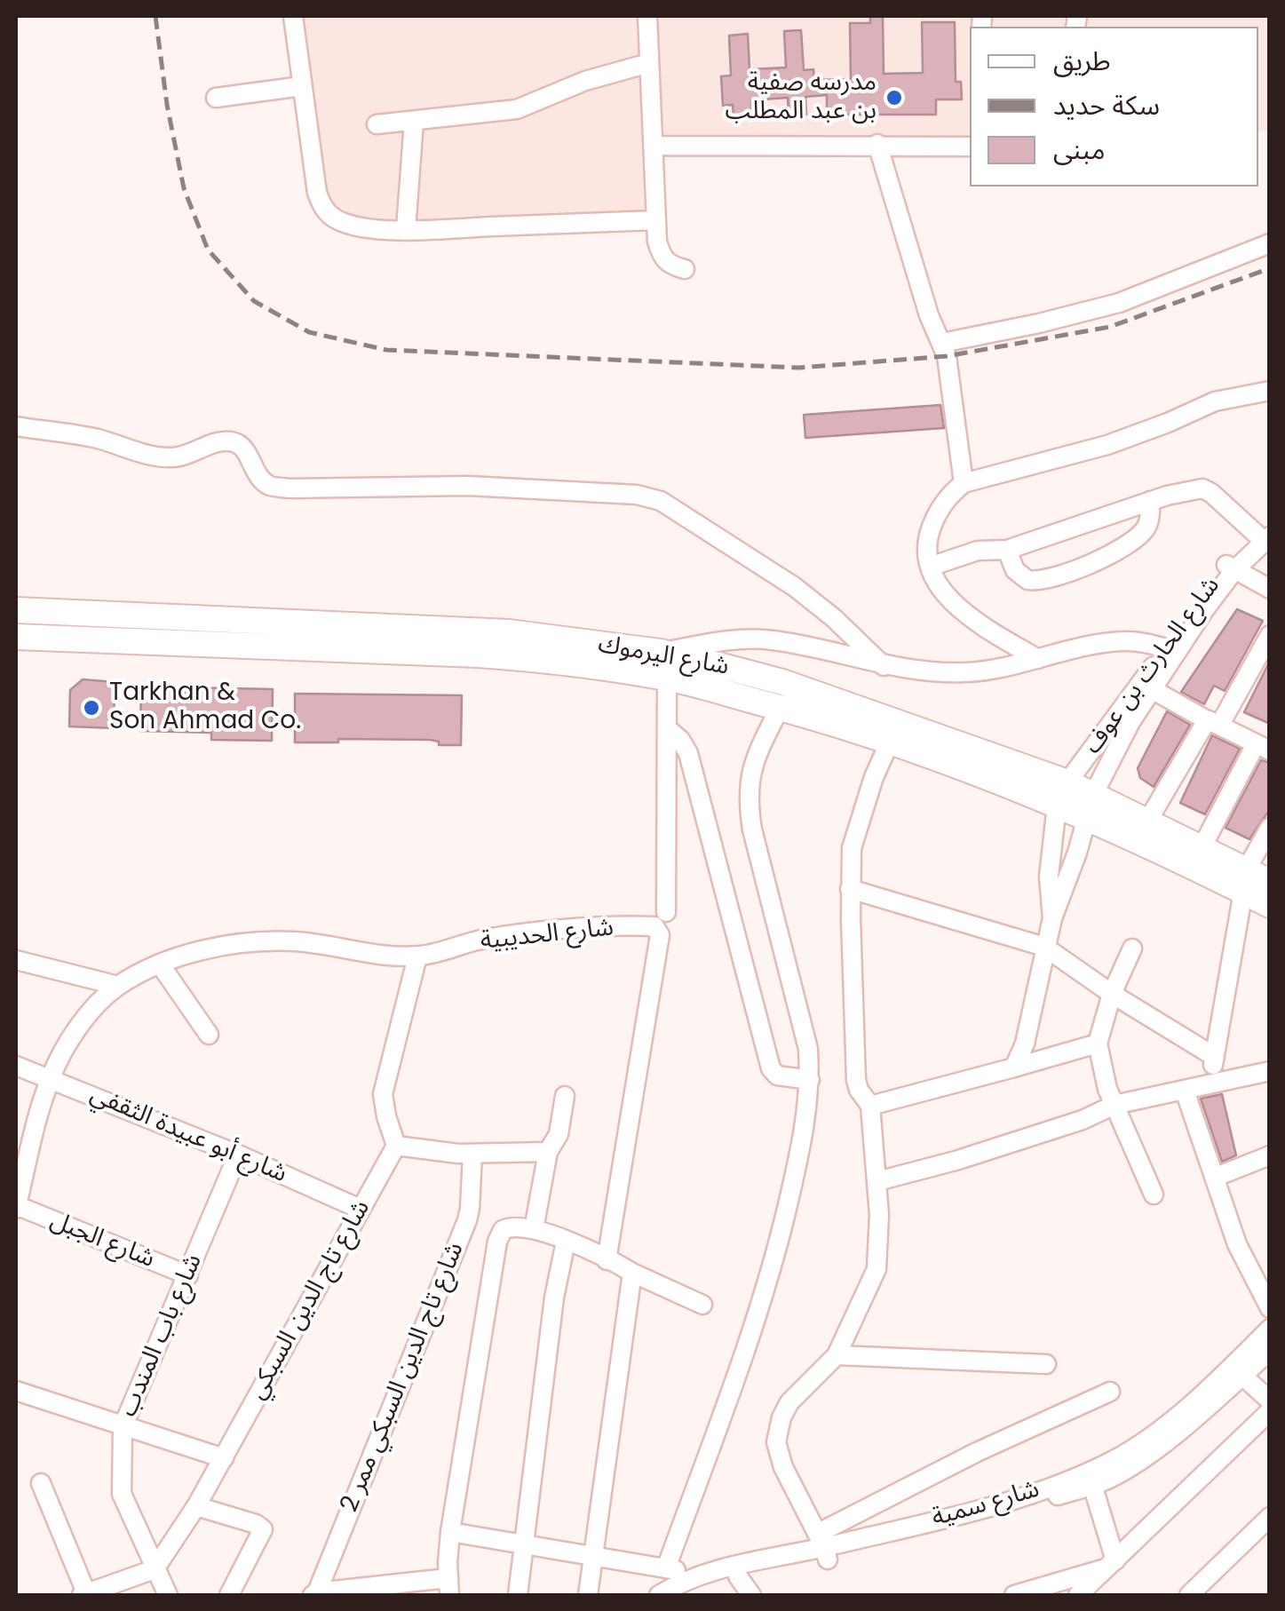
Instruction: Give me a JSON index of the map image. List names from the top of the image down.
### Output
{
  "streets": {
    "highway": ["شارع اليرموك"],
    "street": [
      "شارع الحارث بن عوف",
      "شارع الحديبية",
      "شارع أبو عبيدة الثقفي",
      "شارع الجبل",
      "شارع تاج الدين السبكي",
      "شارع باب المندب",
      "شارع تاج الدين السبكي ممر 2",
      "شارع سمية"
    ]
  },
  "crossings": [
    ["شارع اليرموك", "شارع الحارث بن عوف"],
    ["شارع الحديبية", "شارع أبو عبيدة الثقفي"],
    ["شارع الحديبية", "شارع الجبل"],
    ["شارع أبو عبيدة الثقفي", "شارع تاج الدين السبكي"],
    ["شارع أبو عبيدة الثقفي", "شارع باب المندب"],
    ["شارع الجبل", "شارع باب المندب"],
    ["شارع تاج الدين السبكي", "شارع باب المندب"]
  ],
  "places": ["مدرسه صفية بن عبد المطلب", "Tarkhan & Son Ahmad Co."],
  "legend": ["طريق", "سكة حديد", "مبنى"]
}
